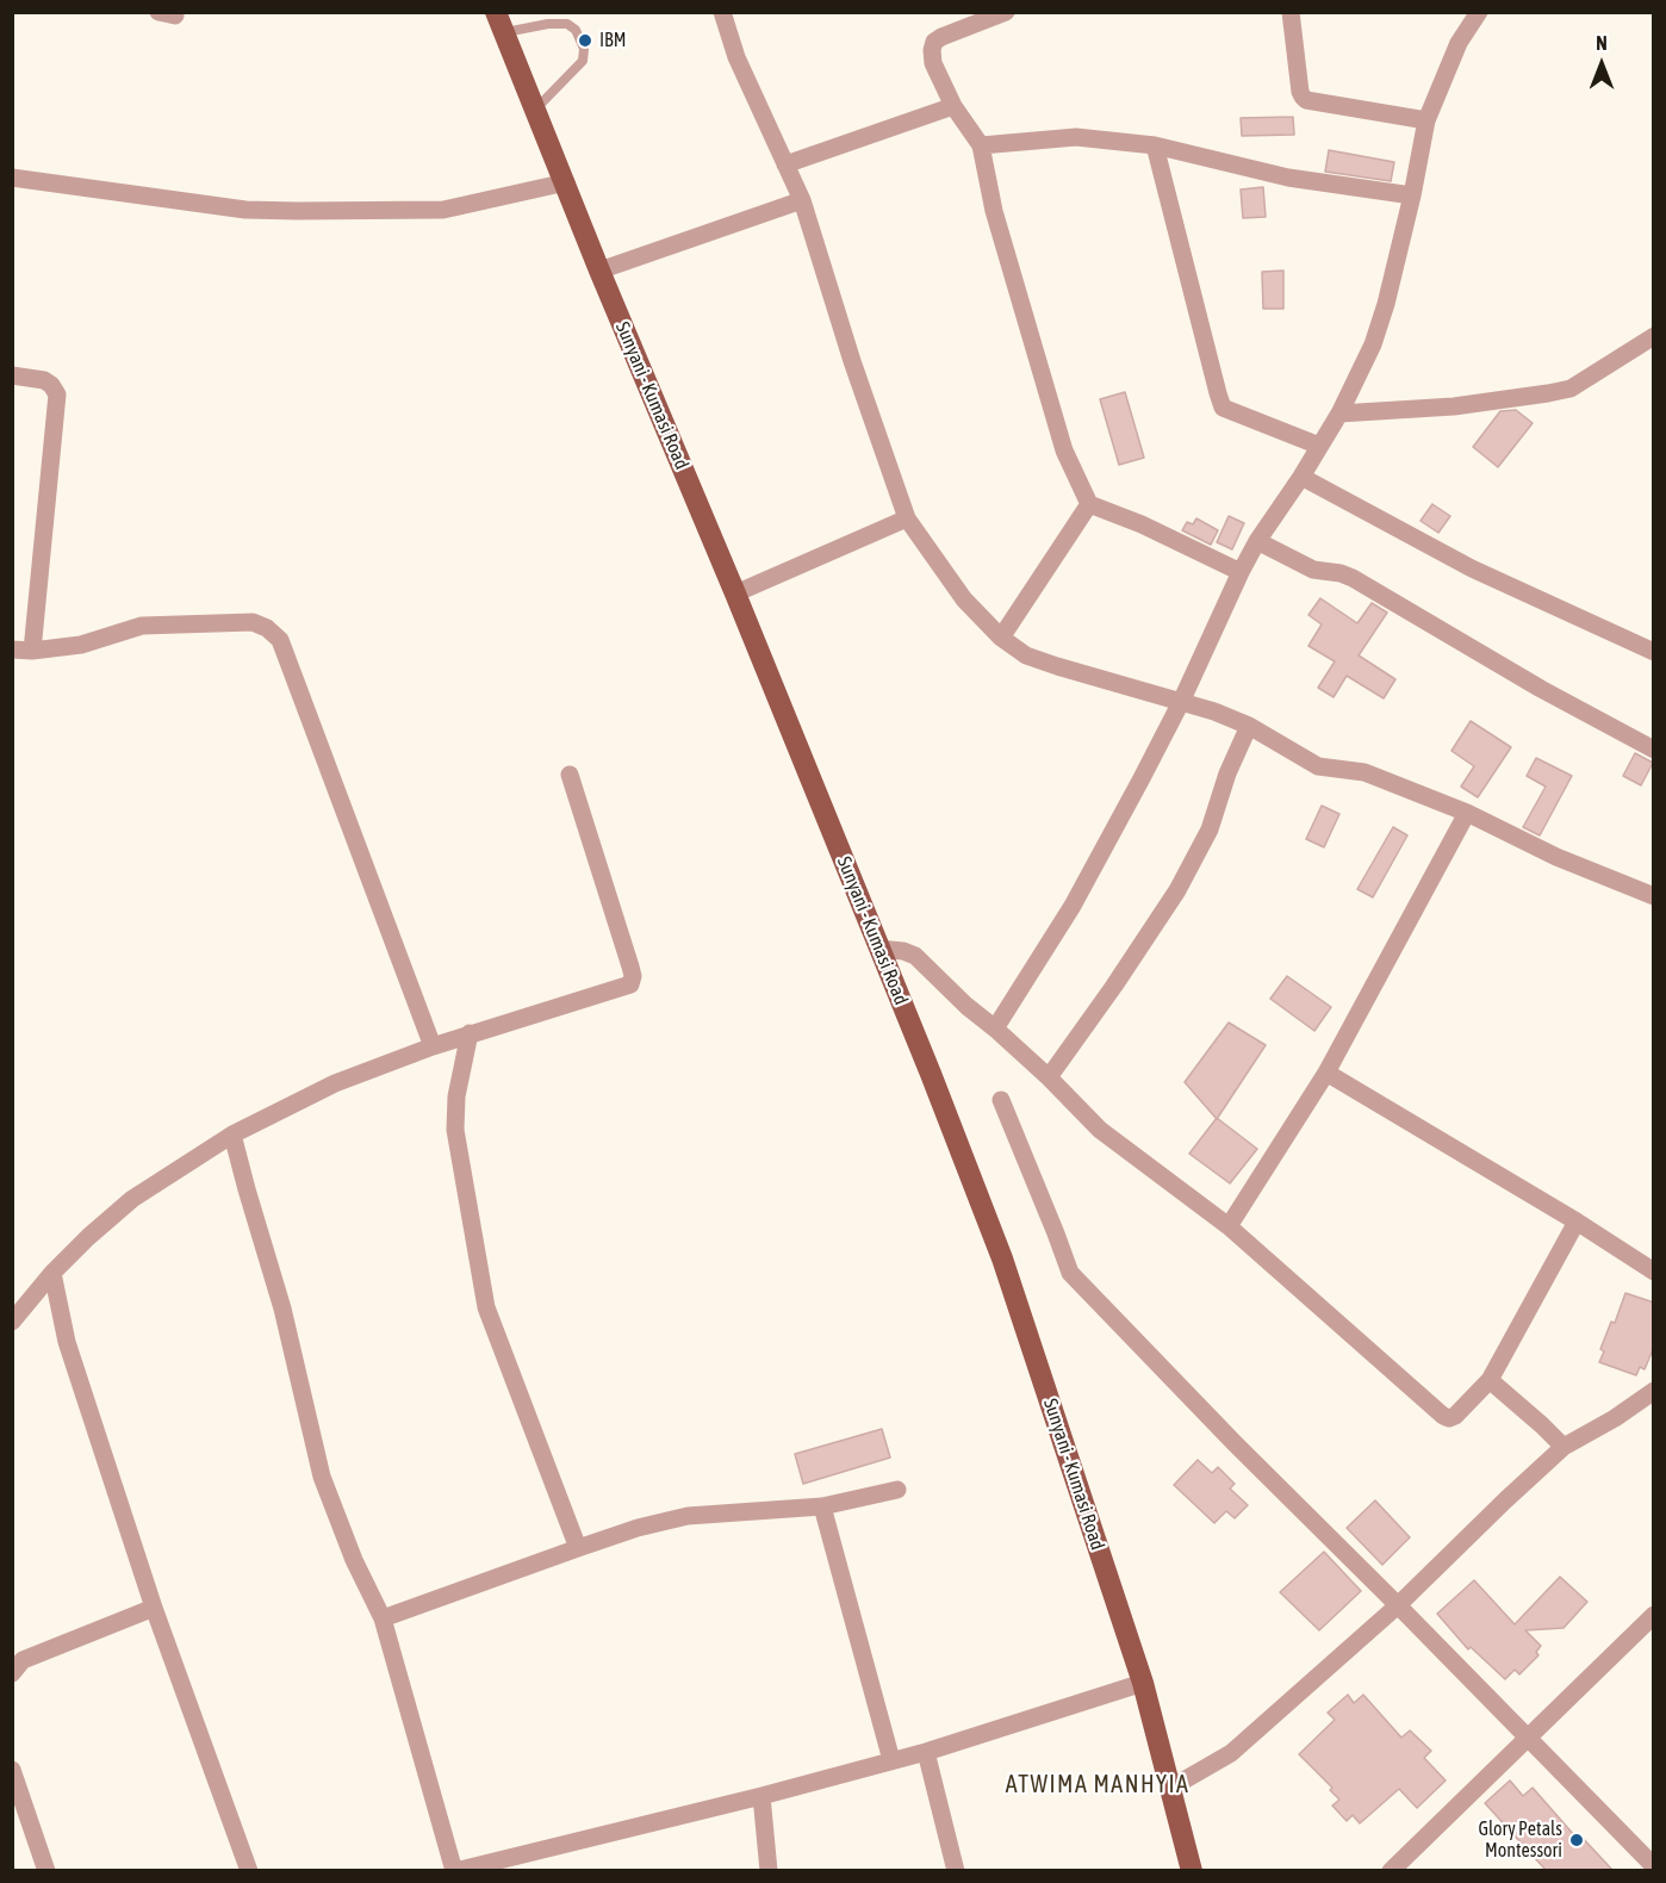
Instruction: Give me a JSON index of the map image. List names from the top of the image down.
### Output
{
  "streets": {
    "main road": ["Sunyani - Kumasi Road"]
  },
  "districts": ["ATWIMA MANHYIA"],
  "places": ["IBM", "Glory Petals Montessori"],
  "north": "top"
}
